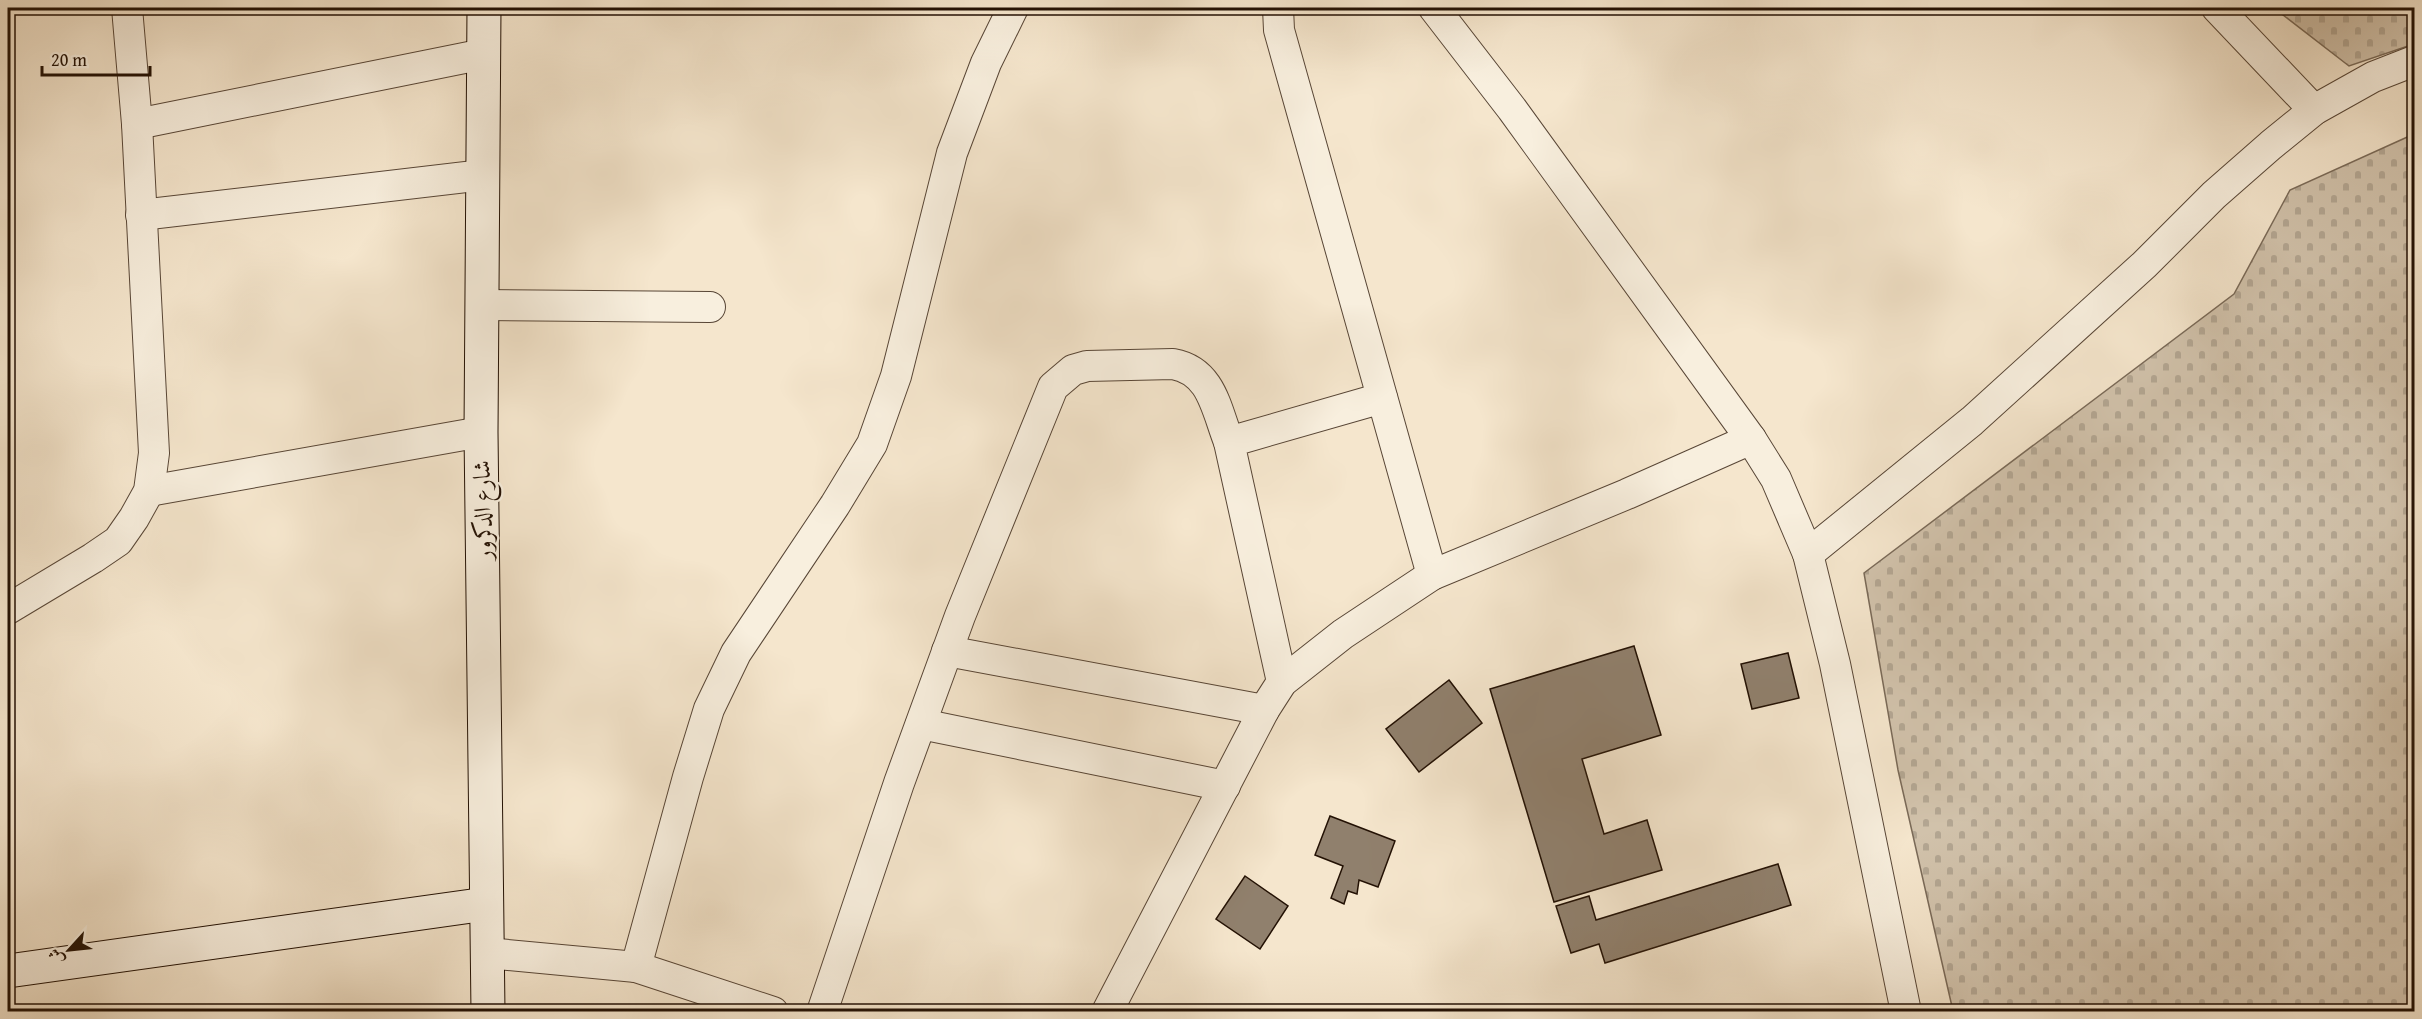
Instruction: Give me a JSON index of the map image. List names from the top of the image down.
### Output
{
  "streets": {
    "street": ["شارع الدكرور"]
  },
  "scale_bar": "20 m",
  "north": "bottom left"
}
